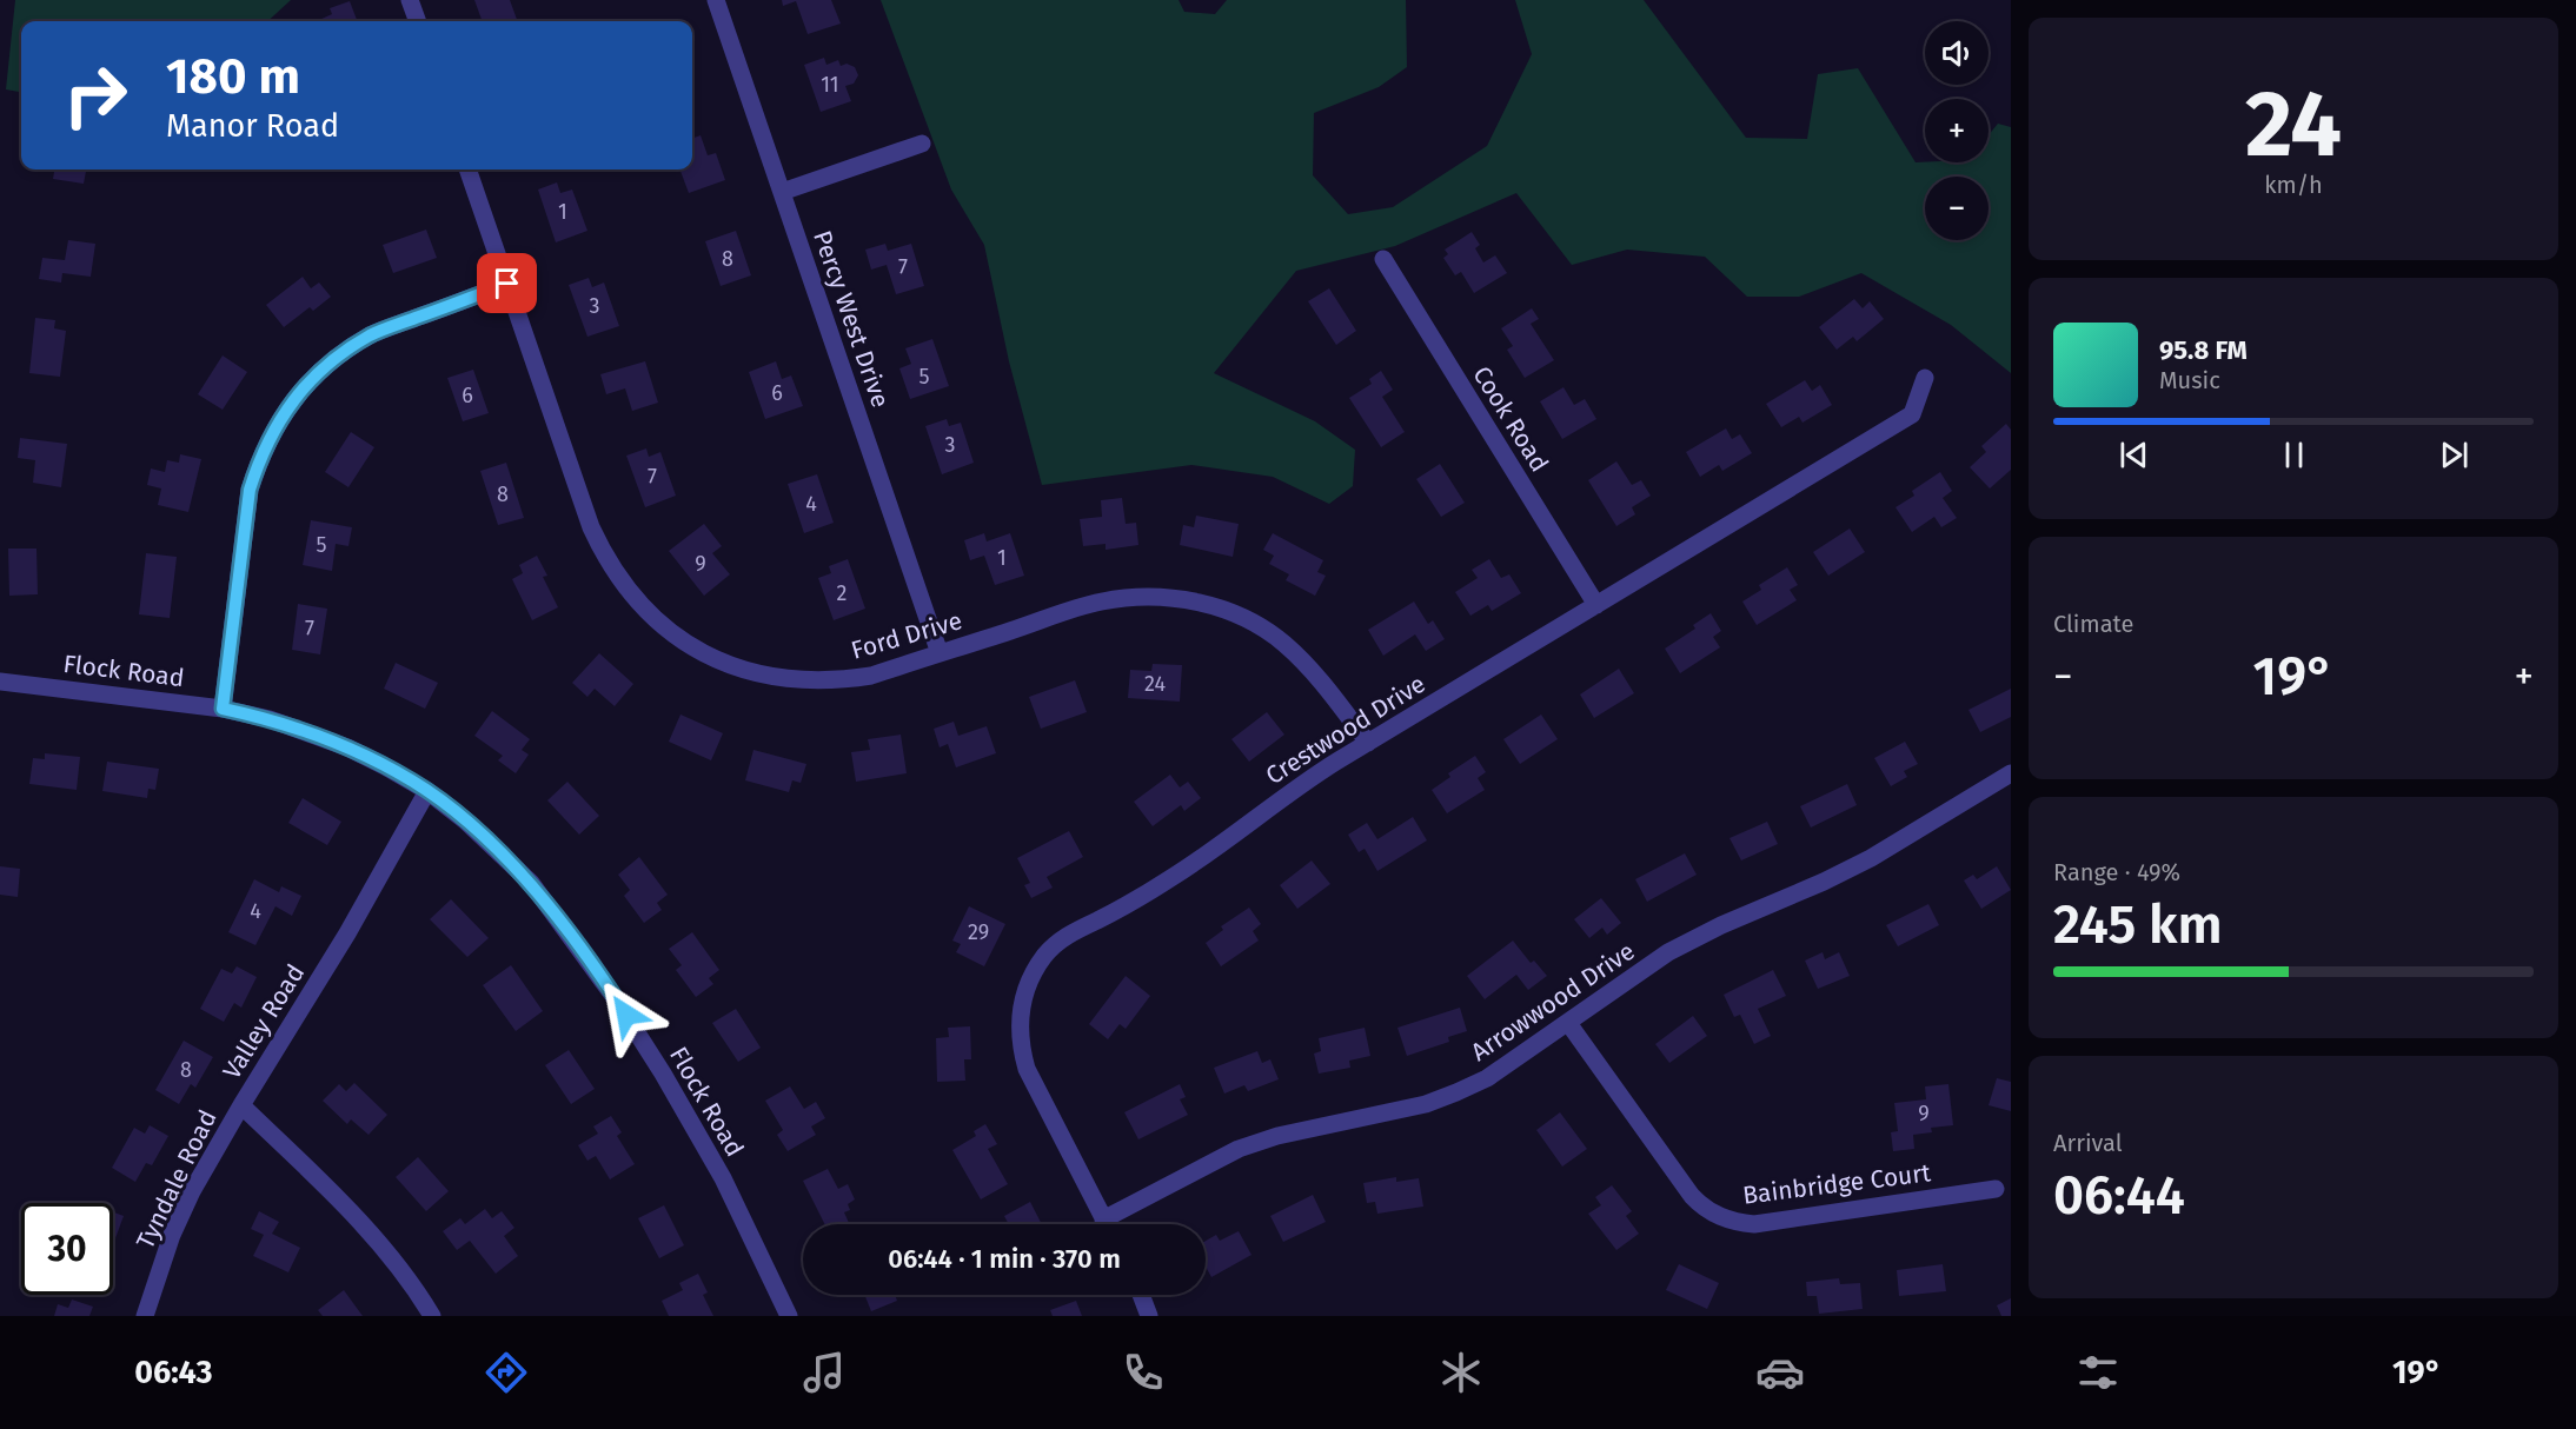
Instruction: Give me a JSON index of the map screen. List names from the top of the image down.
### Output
{
  "streets": {
    "street": [
      "Percy West Drive",
      "Cook Road",
      "Ford Drive",
      "Flock Road",
      "Crestwood Drive",
      "Arrowwood Drive",
      "Valley Road",
      "Tyndale Road",
      "Bainbridge Court"
    ]
  },
  "crossings": [
    ["Percy West Drive", "Ford Drive"],
    ["Cook Road", "Crestwood Drive"],
    ["Ford Drive", "Crestwood Drive"],
    ["Flock Road", "Valley Road"],
    ["Crestwood Drive", "Arrowwood Drive"],
    ["Arrowwood Drive", "Bainbridge Court"],
    ["Valley Road", "Tyndale Road"]
  ],
  "house_numbers": [
    "11",
    "1",
    "8",
    "7",
    "3",
    "5",
    "6",
    "6",
    "3",
    "7",
    "8",
    "4",
    "5",
    "1",
    "9",
    "2",
    "7",
    "24",
    "4",
    "29",
    "8",
    "9"
  ],
  "page": {
    "tile": [
      ["24", "km/h"],
      "Climate",
      ["Range · 49%", "245 km"],
      ["Arrival", "06:44"]
    ],
    "map_buttons": ["+", "−"],
    "turn": ["180 m", "Manor Road"],
    "song": ["95.8 FM", "Music"],
    "heat": ["−", "19°", "+"],
    "limit": "30",
    "trip": "06:44 · 1 min · 370 m",
    "tabs": ["06:43", "19°"]
  }
}
